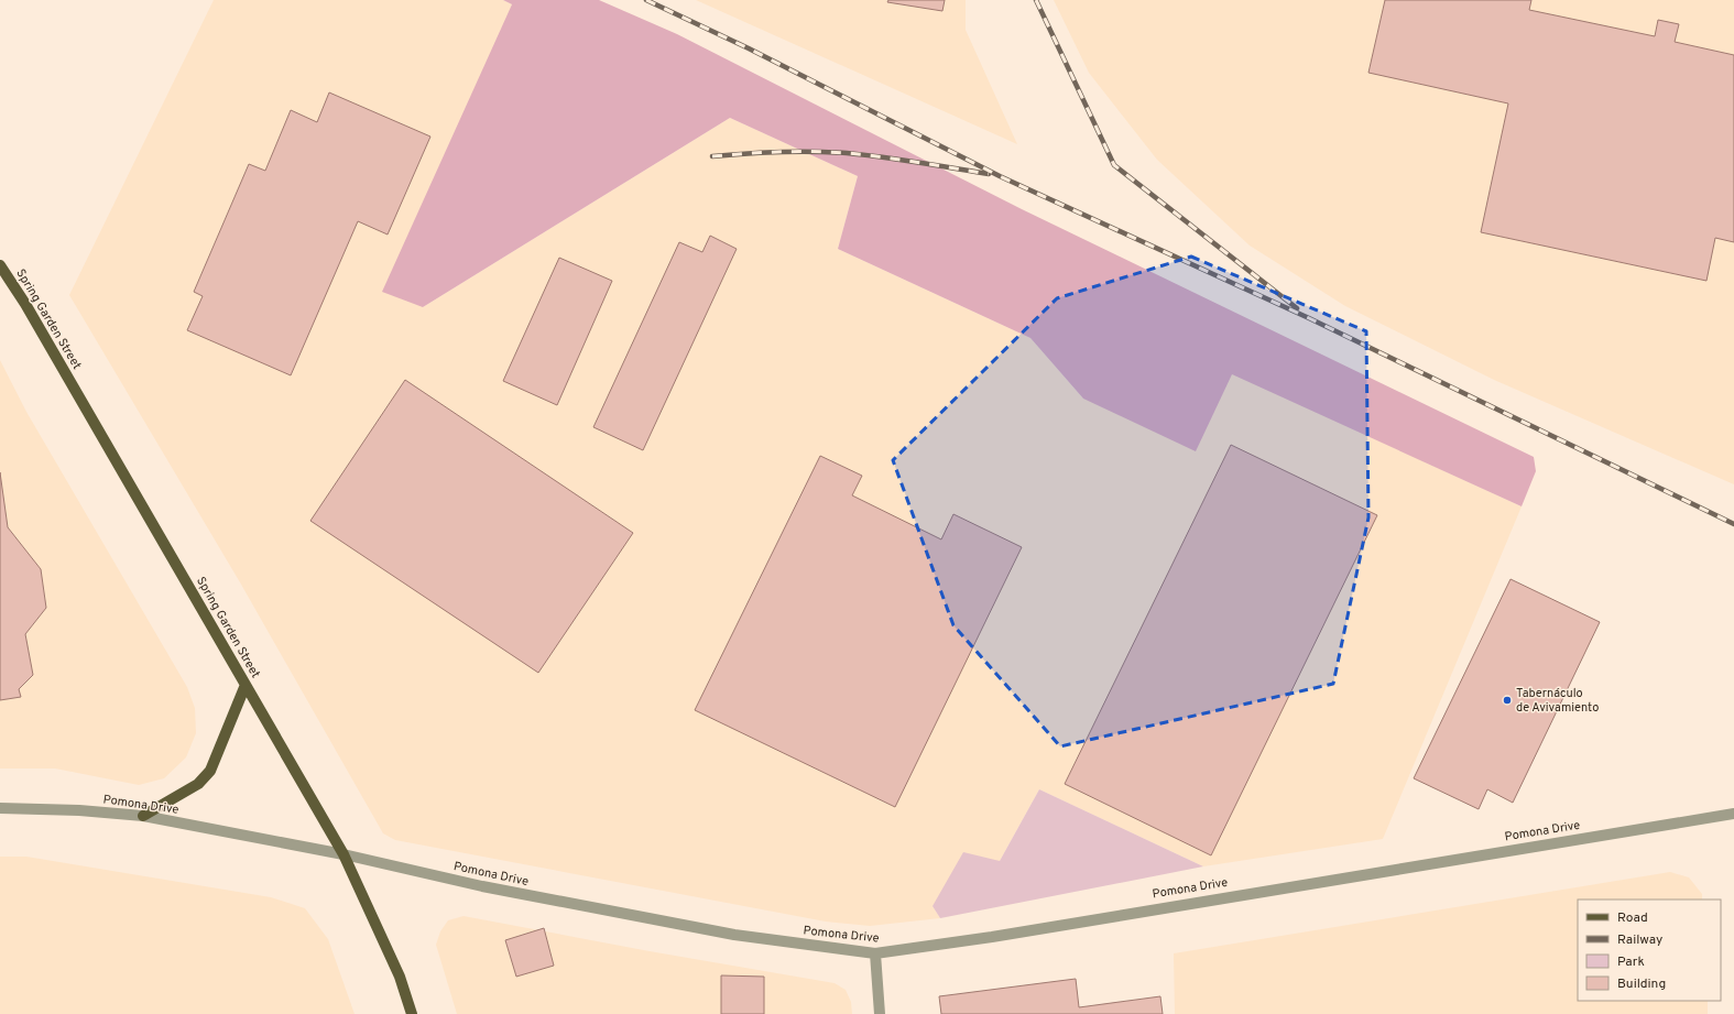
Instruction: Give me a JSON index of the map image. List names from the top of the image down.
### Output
{
  "streets": {
    "main road": ["Spring Garden Street"],
    "street": ["Pomona Drive"]
  },
  "crossings": [
    ["Spring Garden Street", "Pomona Drive"]
  ],
  "places": ["Tabernáculo de Avivamiento"],
  "legend": [
    "Road",
    "Railway",
    "Park",
    "Building"
  ]
}
